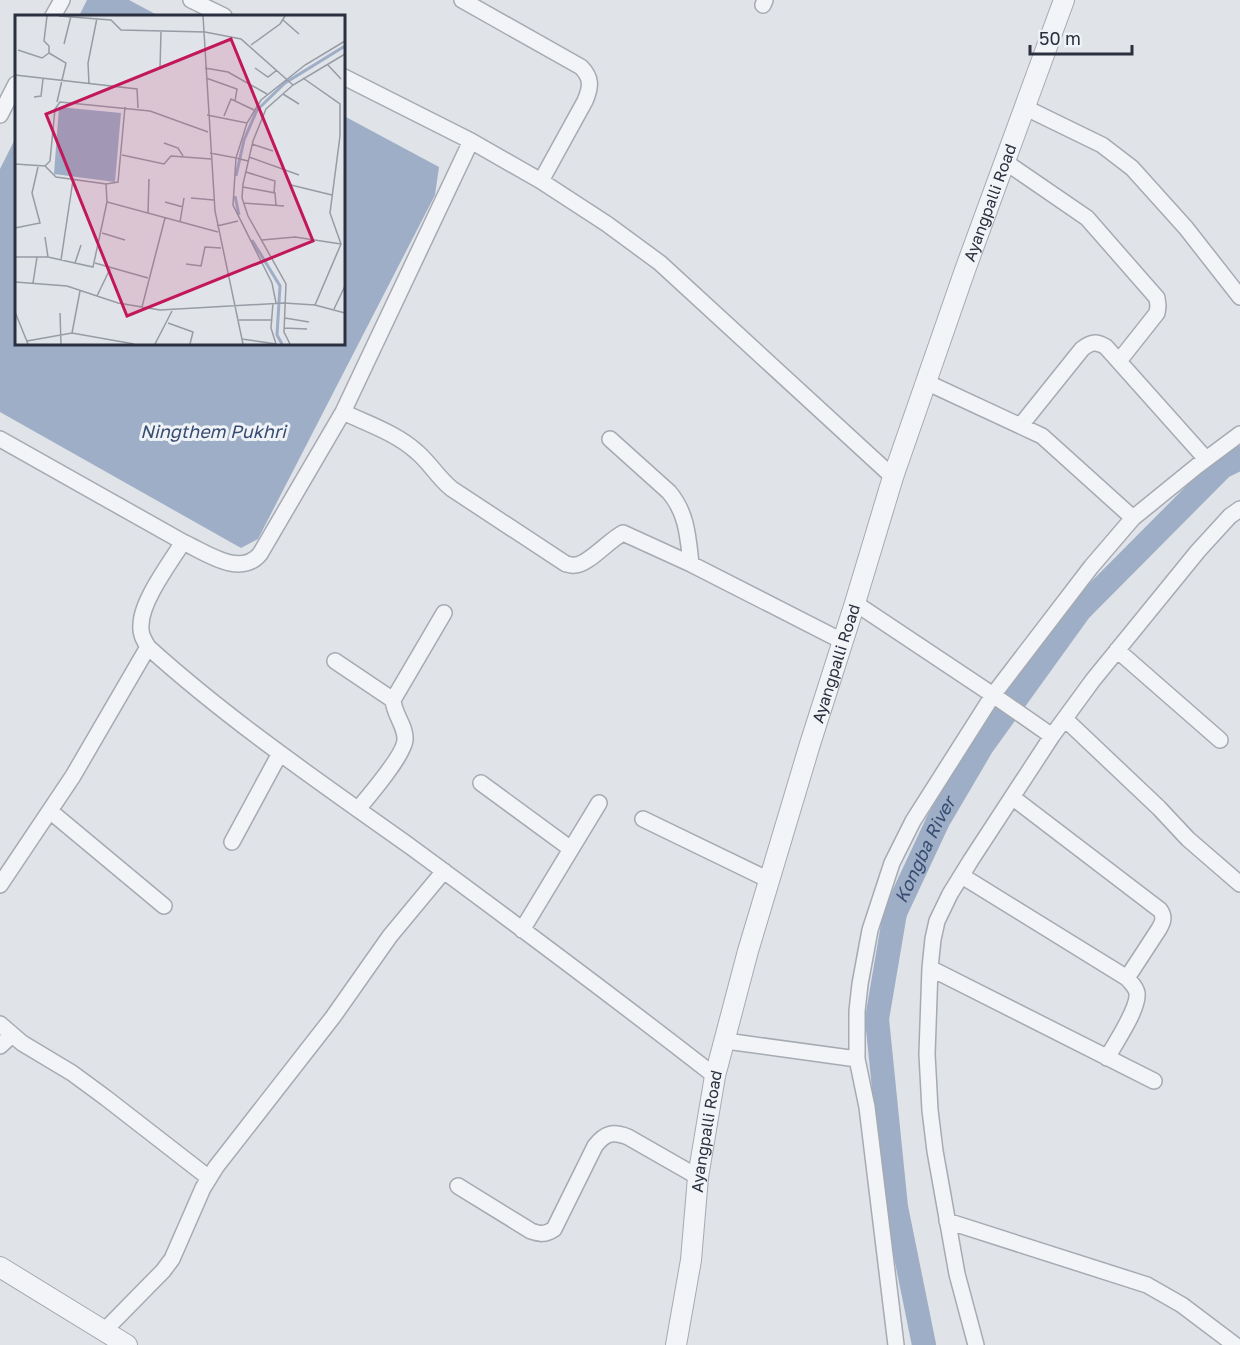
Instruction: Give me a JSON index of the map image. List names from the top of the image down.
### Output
{
  "streets": {
    "street": ["Ayangpalli Road"]
  },
  "water": ["Ningthem Pukhri", "Kongba River"],
  "scale_bar": "50 m"
}
